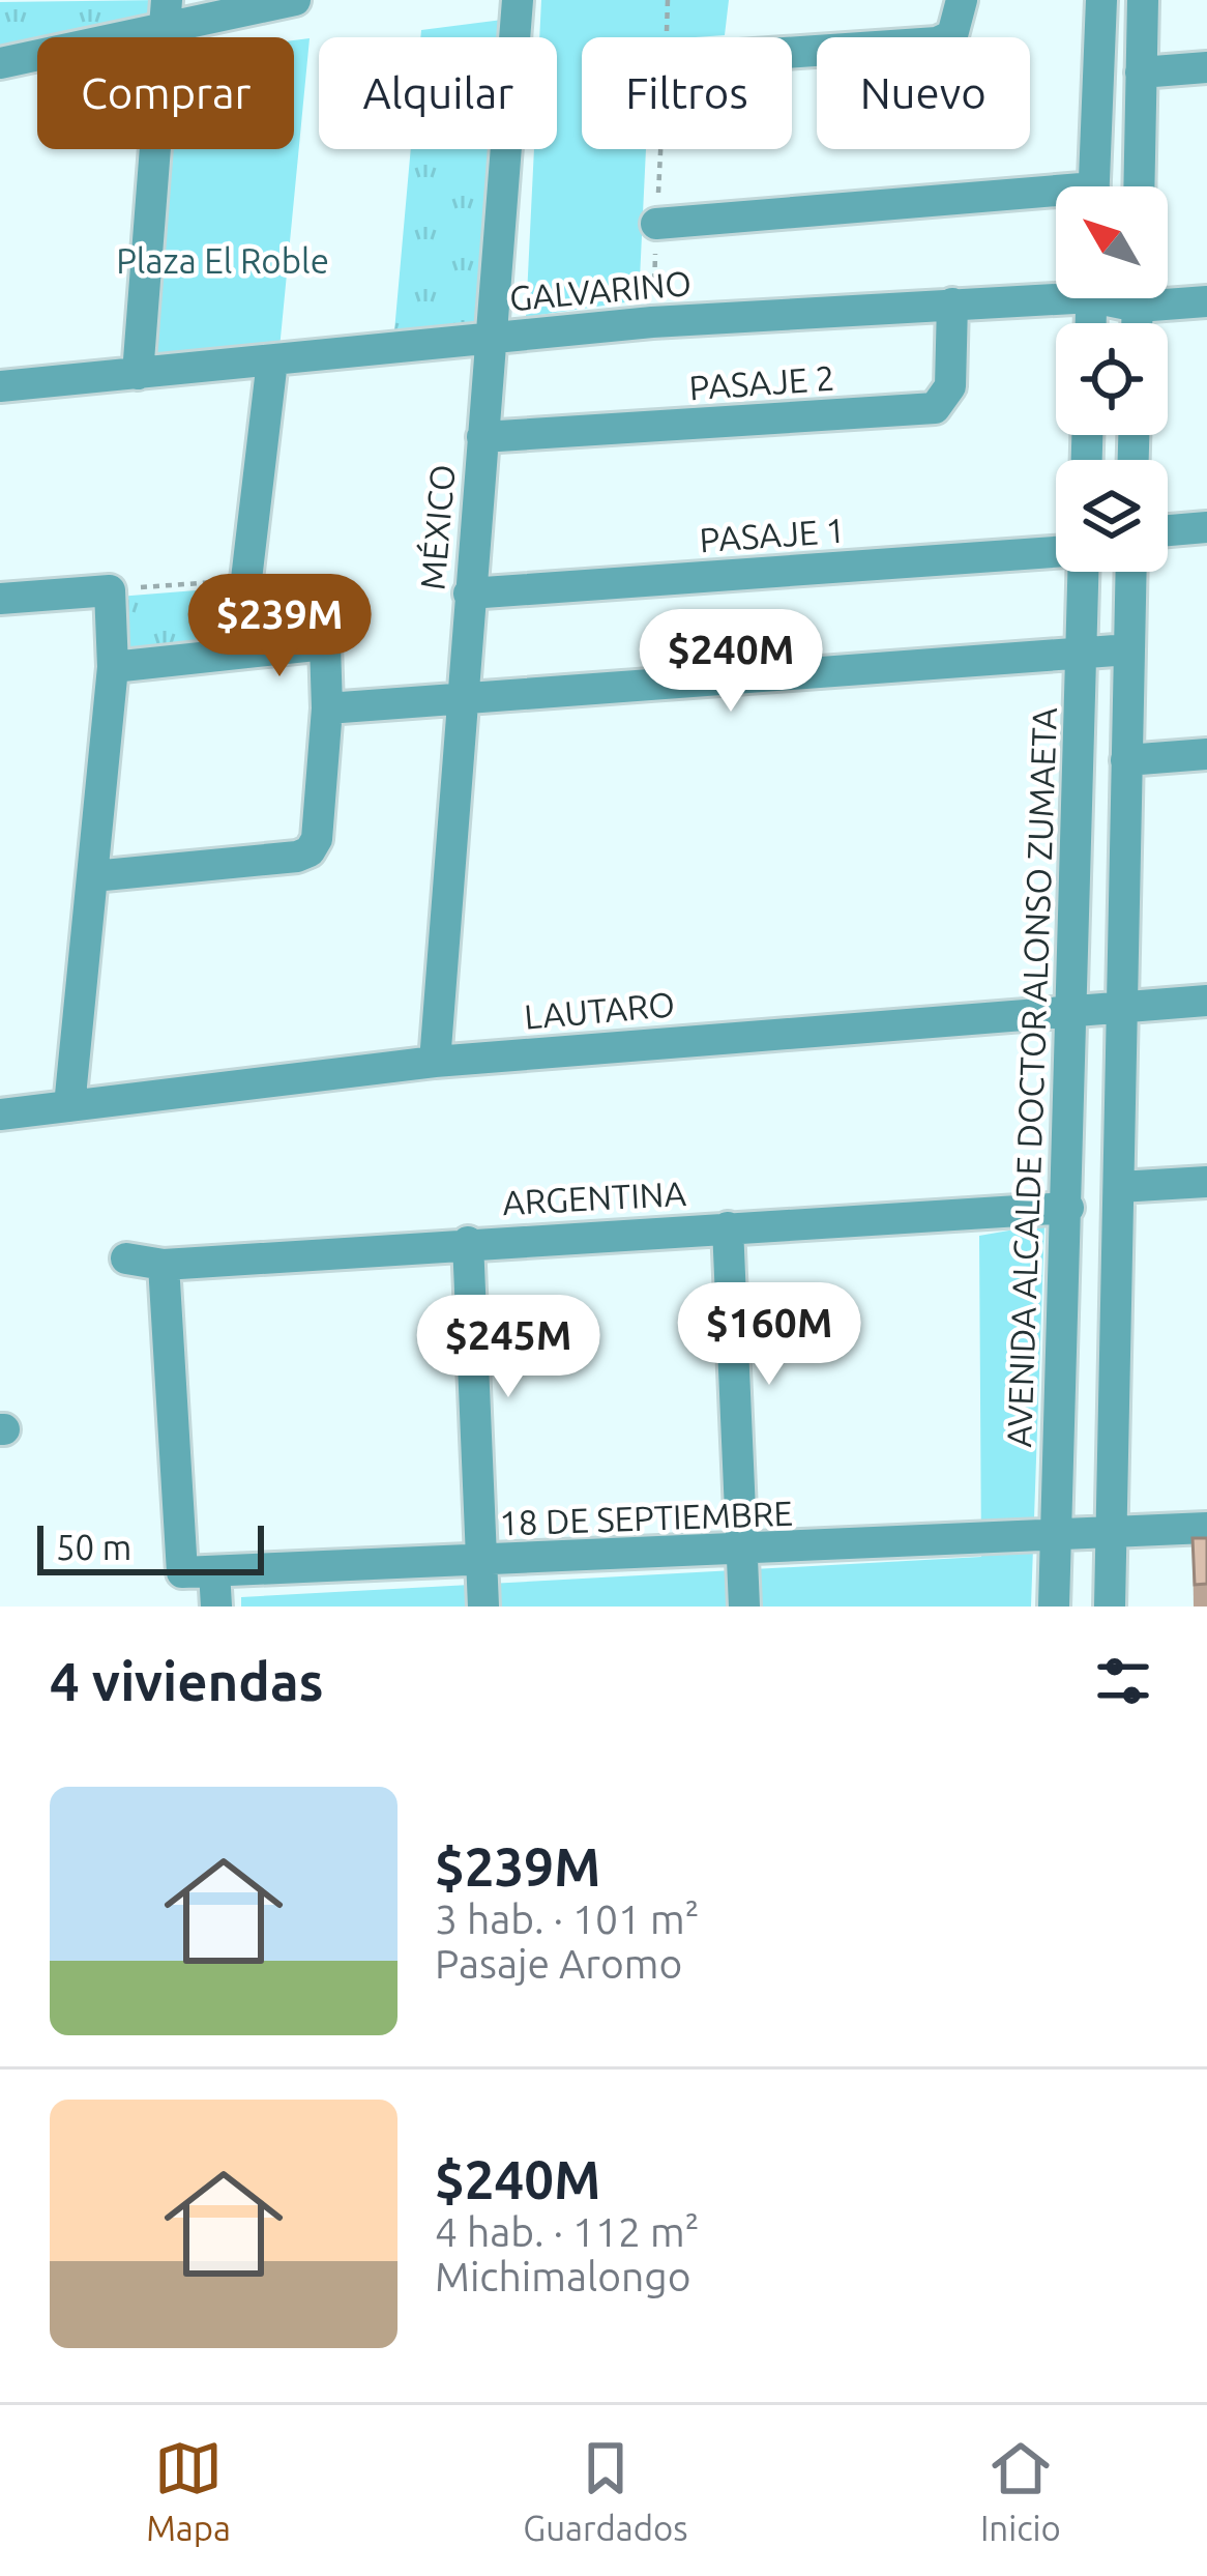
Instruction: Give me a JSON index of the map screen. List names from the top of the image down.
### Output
{
  "streets": {
    "street": [
      "GALVARINO",
      "PASAJE 2",
      "MÉXICO",
      "PASAJE 1",
      "LAUTARO",
      "AVENIDA ALCALDE DOCTOR ALONSO ZUMAETA",
      "ARGENTINA",
      "18 DE SEPTIEMBRE"
    ]
  },
  "crossings": [
    ["GALVARINO", "PASAJE 2"],
    ["GALVARINO", "MÉXICO"],
    ["PASAJE 2", "MÉXICO"],
    ["MÉXICO", "PASAJE 1"],
    ["MÉXICO", "LAUTARO"],
    ["LAUTARO", "AVENIDA ALCALDE DOCTOR ALONSO ZUMAETA"],
    ["AVENIDA ALCALDE DOCTOR ALONSO ZUMAETA", "ARGENTINA"],
    ["AVENIDA ALCALDE DOCTOR ALONSO ZUMAETA", "18 DE SEPTIEMBRE"]
  ],
  "parks": ["Plaza El Roble"],
  "scale_bar": "50 m",
  "north": "top left",
  "page": {
    "chip": [
      "Comprar",
      "Alquilar",
      "Filtros",
      "Nuevo"
    ],
    "price": [
      "$239M",
      "$240M",
      "$160M",
      "$245M"
    ],
    "scale": "50 m",
    "heading": "4 viviendas",
    "list": [
      {
        "name": "$239M",
        "note": "3 hab. · 101 m² · Pasaje Aromo"
      },
      {
        "name": "$240M",
        "note": "4 hab. · 112 m² · Michimalongo"
      }
    ],
    "tabs": ["Mapa", "Guardados", "Inicio"]
  }
}
